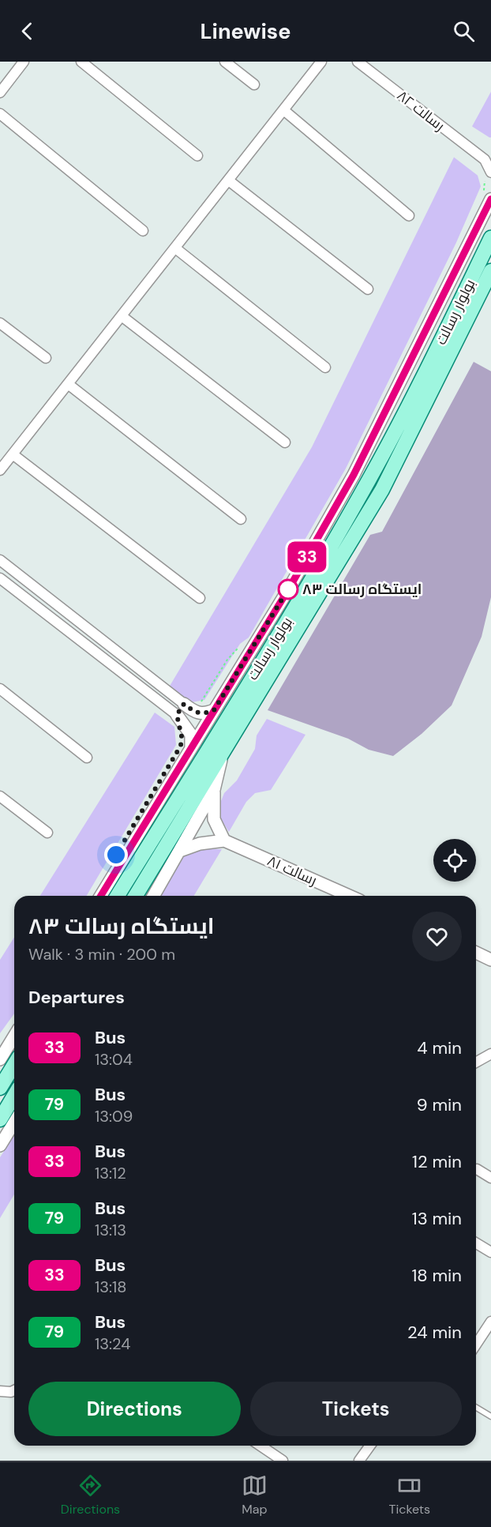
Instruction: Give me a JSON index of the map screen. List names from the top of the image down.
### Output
{
  "streets": {
    "main road": ["بولوار رسالت"],
    "street": ["رسالت ۸۲", "رسالت ۸۱"]
  },
  "places": ["ایستگاه رسالت ۸۳"],
  "lines": ["bus line 33"],
  "page": {
    "header": "Linewise",
    "on_map": "33",
    "heading": [
      ["ایستگاه رسالت ۸۳", "Walk · 3 min · 200 m"],
      "Departures"
    ],
    "list": [
      {
        "mark": "33",
        "name": "Bus",
        "note": "13:04",
        "value": "4 min"
      },
      {
        "mark": "79",
        "name": "Bus",
        "note": "13:09",
        "value": "9 min"
      },
      {
        "mark": "33",
        "name": "Bus",
        "note": "13:12",
        "value": "12 min"
      },
      {
        "mark": "79",
        "name": "Bus",
        "note": "13:13",
        "value": "13 min"
      },
      {
        "mark": "33",
        "name": "Bus",
        "note": "13:18",
        "value": "18 min"
      },
      {
        "mark": "79",
        "name": "Bus",
        "note": "13:24",
        "value": "24 min"
      }
    ],
    "buttons": ["Directions", "Tickets"],
    "tabs": ["Directions", "Map", "Tickets"]
  }
}
